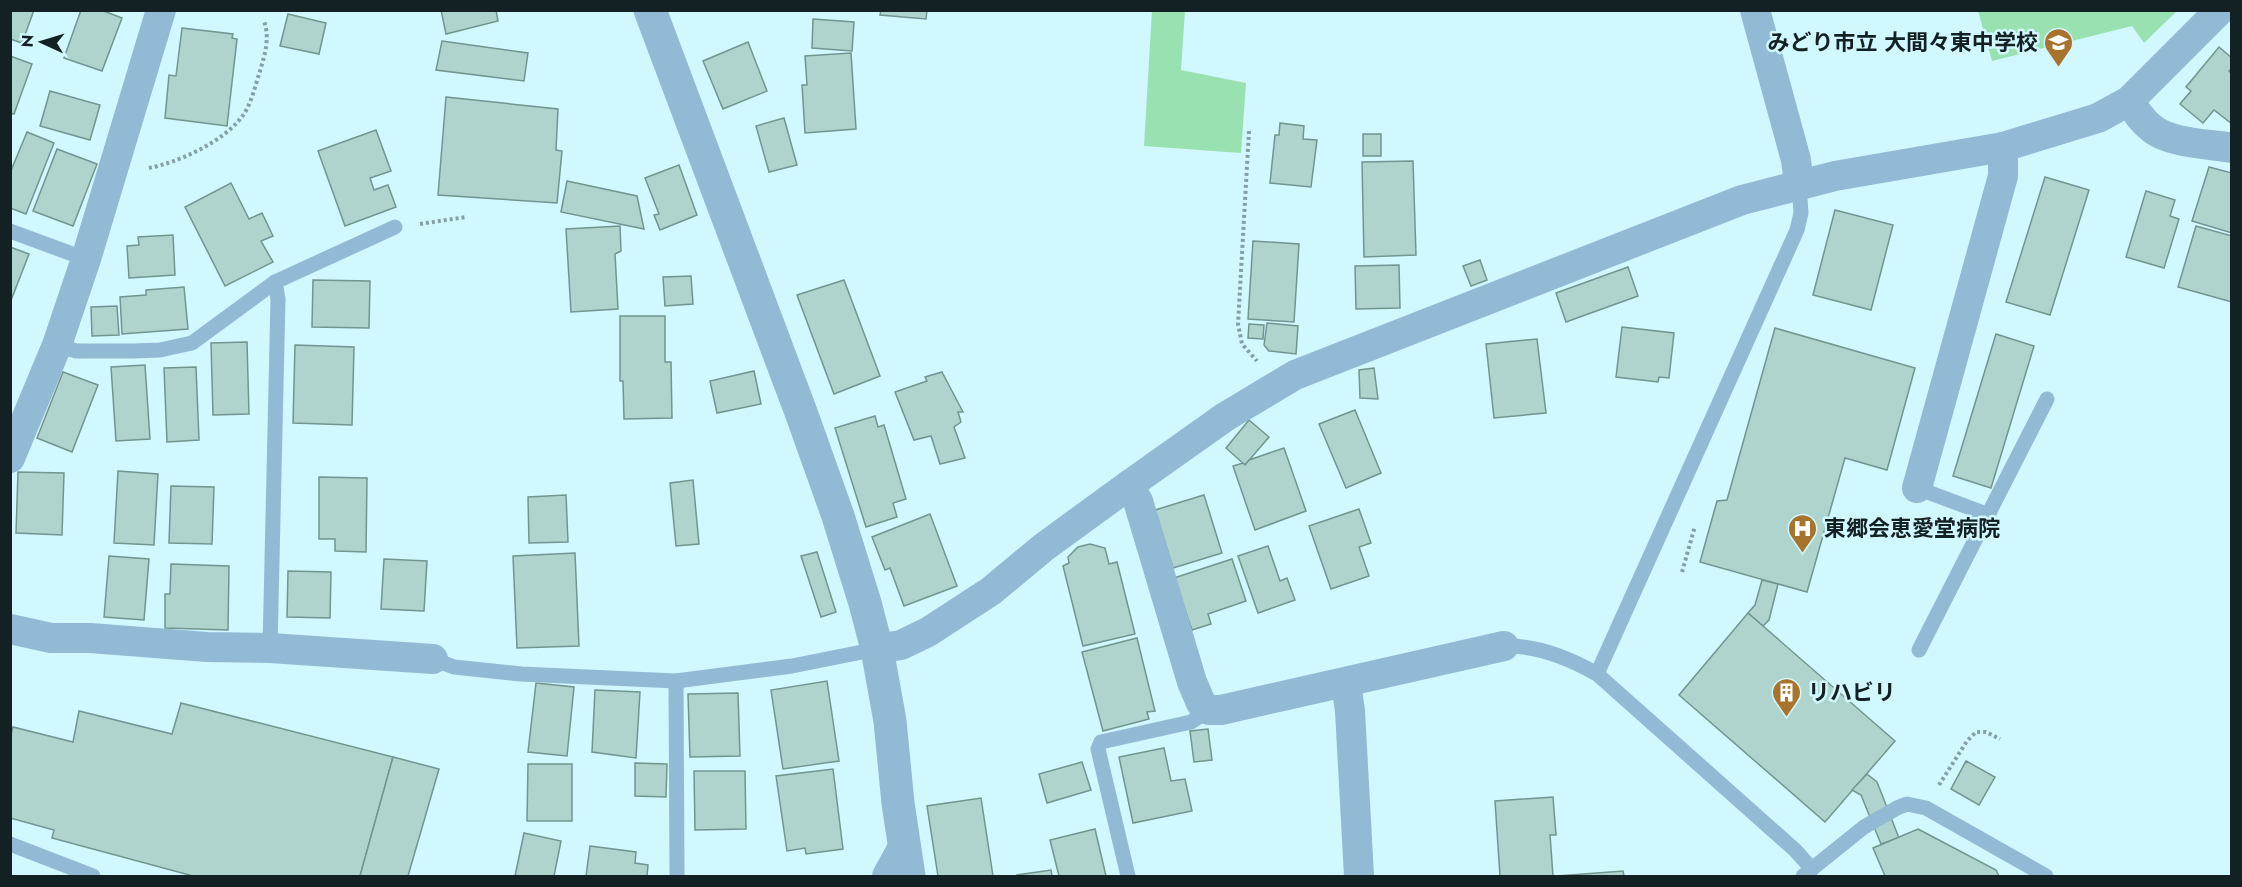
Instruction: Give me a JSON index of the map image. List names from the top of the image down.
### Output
{
  "places": {
    "school or university": ["みどり市立 大間々東中学校"],
    "hospital": ["東郷会恵愛堂病院"],
    "building": ["リハビリ"]
  },
  "north": "left"
}
